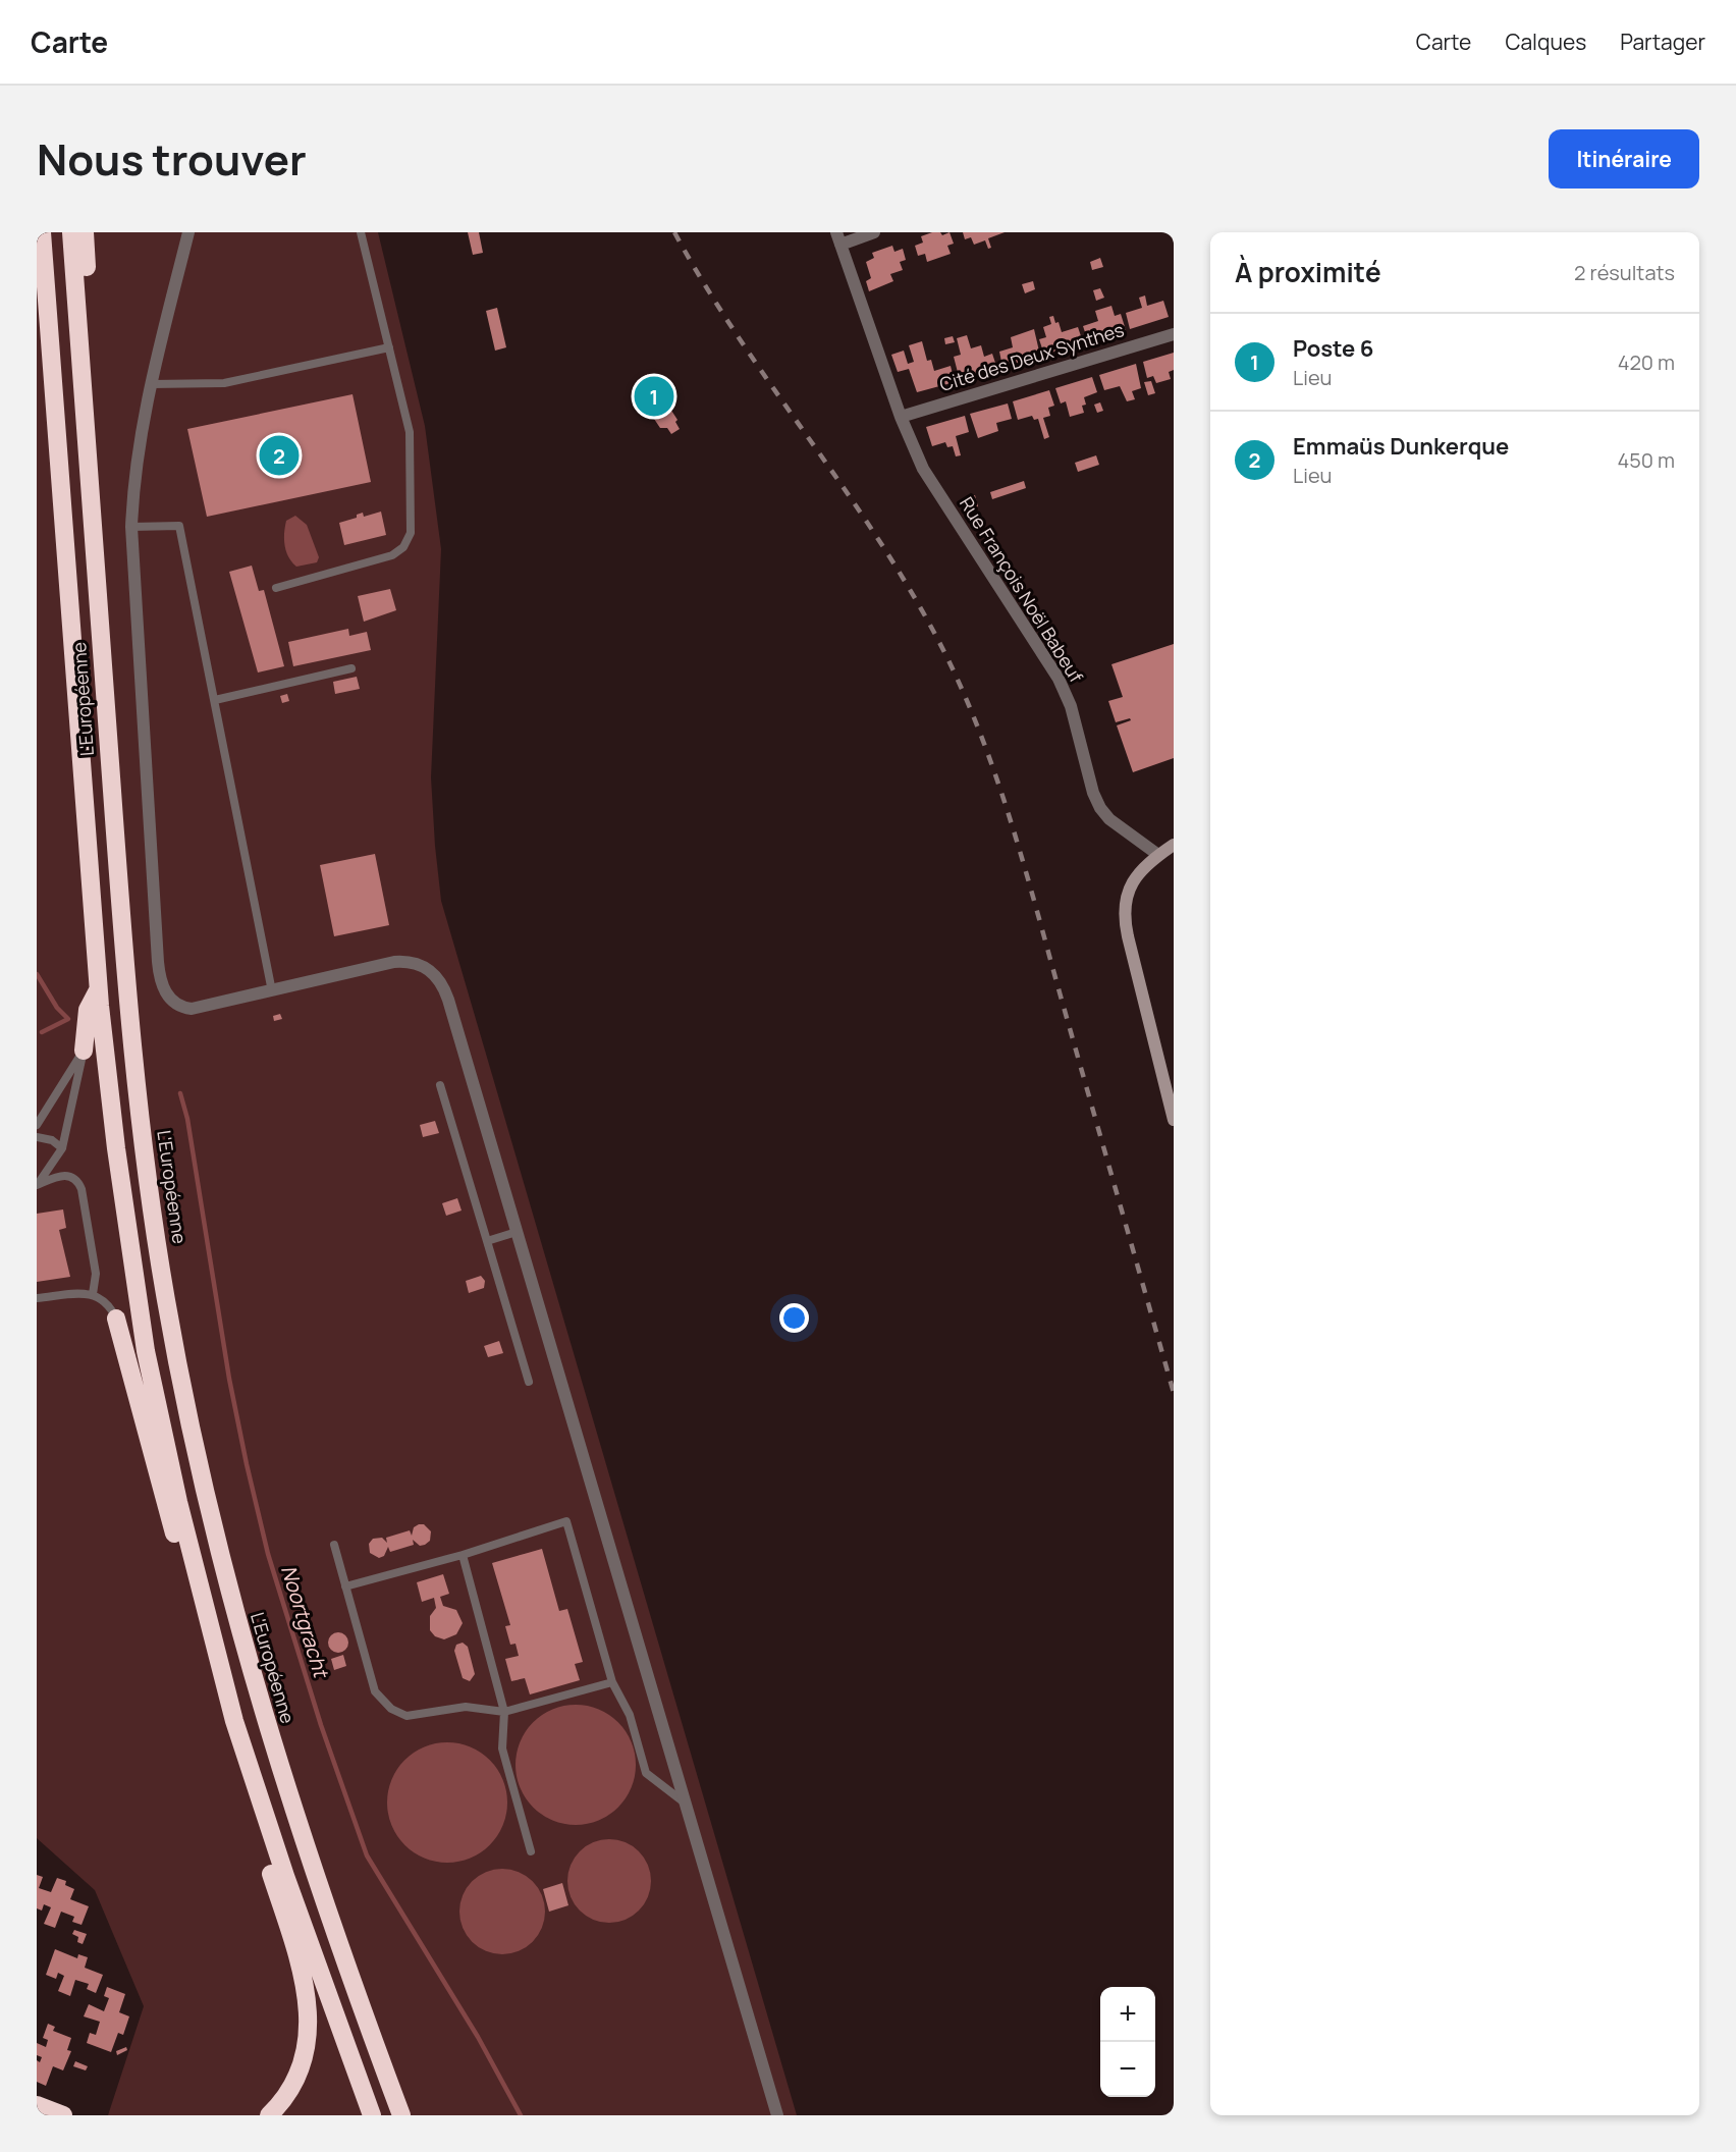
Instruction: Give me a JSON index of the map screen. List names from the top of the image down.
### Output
{
  "streets": {
    "highway": ["L'Européenne"],
    "street": ["Cité des Deux Synthes", "Rue François Noël Babeuf"]
  },
  "crossings": [
    ["Cité des Deux Synthes", "Rue François Noël Babeuf"]
  ],
  "water": ["Noortgracht"],
  "page": {
    "header": "Carte",
    "nav": ["Carte", "Calques", "Partager"],
    "title": "Nous trouver",
    "buttons": "Itinéraire",
    "heading": ["À proximité", "2 résultats"],
    "list": [
      {
        "mark": "1",
        "name": "Poste 6",
        "note": "Lieu",
        "value": "420 m"
      },
      {
        "mark": "2",
        "name": "Emmaüs Dunkerque",
        "note": "Lieu",
        "value": "450 m"
      }
    ],
    "pins": ["1", "2"],
    "map_buttons": ["+", "−"]
  }
}
